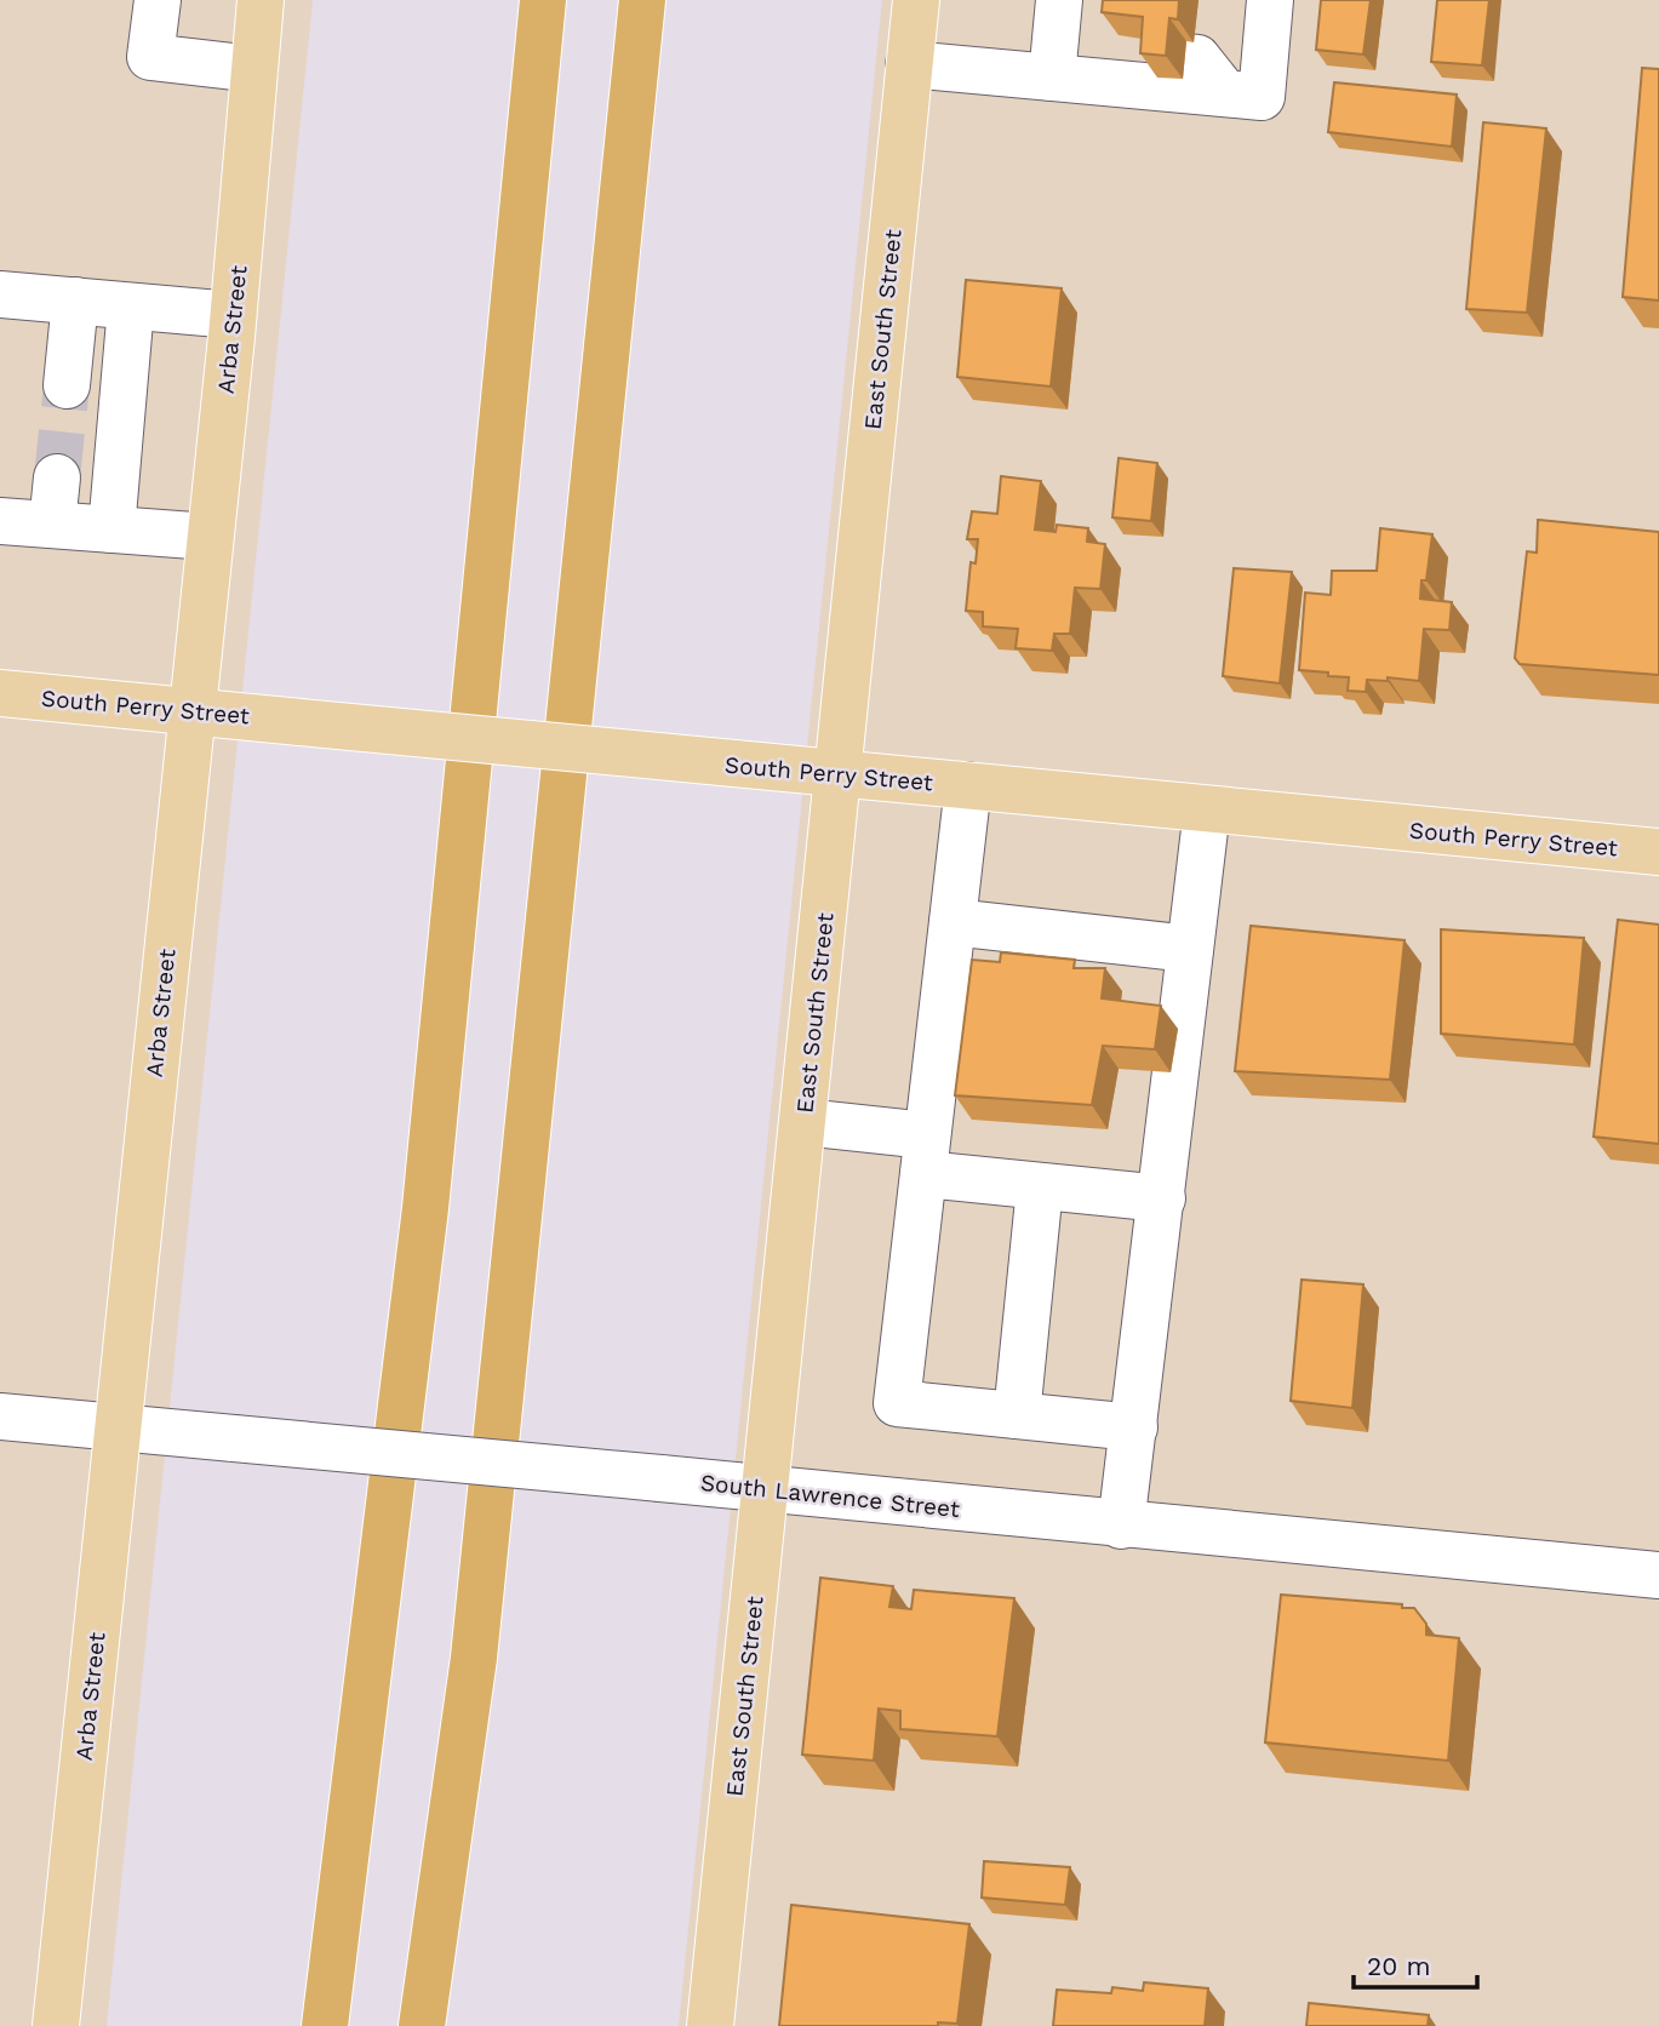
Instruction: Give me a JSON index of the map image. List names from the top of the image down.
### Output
{
  "streets": {
    "main road": ["Arba Street", "East South Street", "South Perry Street"],
    "street": ["South Lawrence Street"]
  },
  "crossings": [
    ["Arba Street", "South Perry Street"],
    ["Arba Street", "South Lawrence Street"],
    ["East South Street", "South Perry Street"],
    ["East South Street", "South Lawrence Street"]
  ],
  "scale_bar": "20 m"
}
